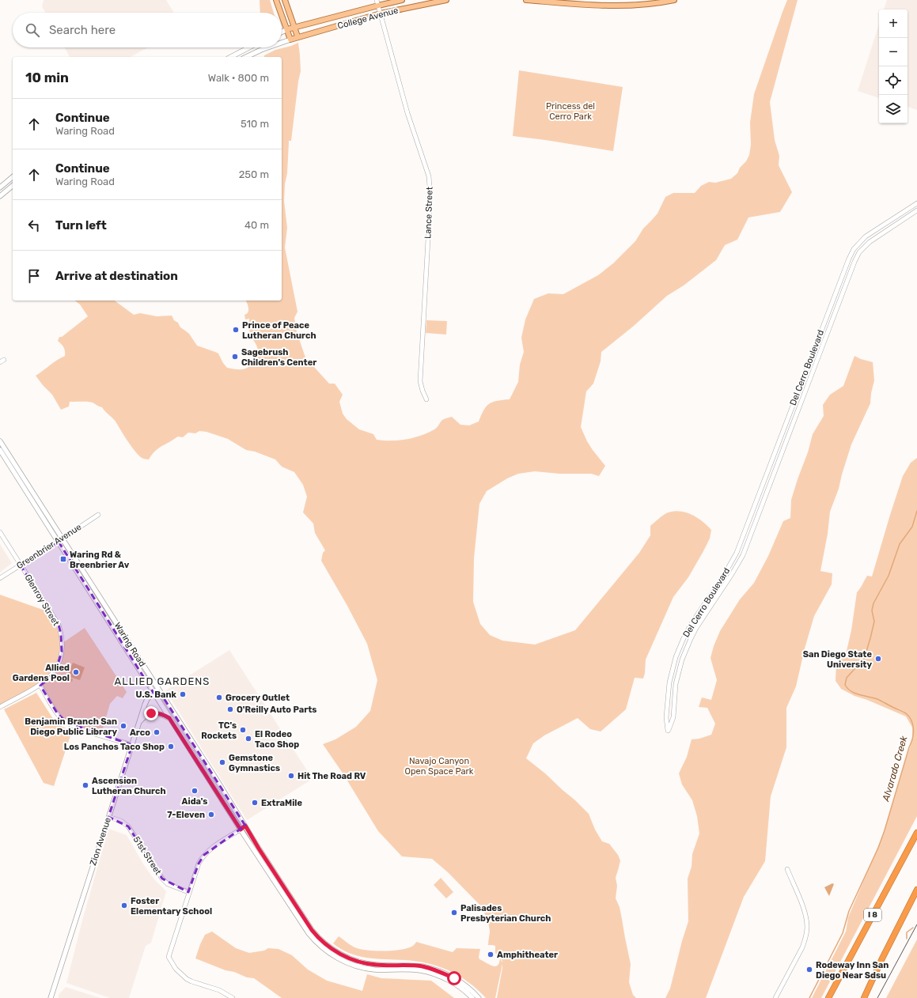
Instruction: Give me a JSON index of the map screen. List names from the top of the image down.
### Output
{
  "streets": {
    "highway": ["I 8"],
    "main road": ["College Avenue", "Waring Road", "Zion Avenue"],
    "street": [
      "Lance Street",
      "Del Cerro Boulevard",
      "Greenbrier Avenue",
      "Glenroy Street",
      "51st Street"
    ]
  },
  "crossings": [
    ["College Avenue", "Lance Street"],
    ["Greenbrier Avenue", "Glenroy Street"],
    ["Greenbrier Avenue", "Waring Road"],
    ["Waring Road", "Zion Avenue"],
    ["Zion Avenue", "51st Street"]
  ],
  "districts": ["ALLIED GARDENS"],
  "water": ["Alvarado Creek"],
  "parks": ["Princess del Cerro Park", "Navajo Canyon Open Space Park"],
  "places": {
    "other": [
      "Prince of Peace Lutheran Church",
      "Sagebrush Children's Center",
      "San Diego State University",
      "Allied Gardens Pool",
      "U.S. Bank",
      "Grocery Outlet",
      "O'Reilly Auto Parts",
      "Benjamin Branch San Diego Public Library",
      "TC's Rockets",
      "Arco",
      "El Rodeo Taco Shop",
      "Los Panchos Taco Shop",
      "Gemstone Gymnastics",
      "Hit The Road RV",
      "Ascension Lutheran Church",
      "Aida's",
      "ExtraMile",
      "7-Eleven",
      "Foster Elementary School",
      "Palisades Presbyterian Church",
      "Amphitheater",
      "Rodeway Inn San Diego Near Sdsu"
    ],
    "transit": ["Waring Rd & Breenbrier Av"]
  },
  "page": {
    "map_buttons": ["+", "−"],
    "search": "Search here",
    "heading": ["10 min", "Walk · 800 m"],
    "list": [
      ["Continue", "Waring Road", "510 m"],
      ["Continue", "Waring Road", "250 m"],
      ["Turn left", "40 m"],
      "Arrive at destination"
    ]
  }
}
